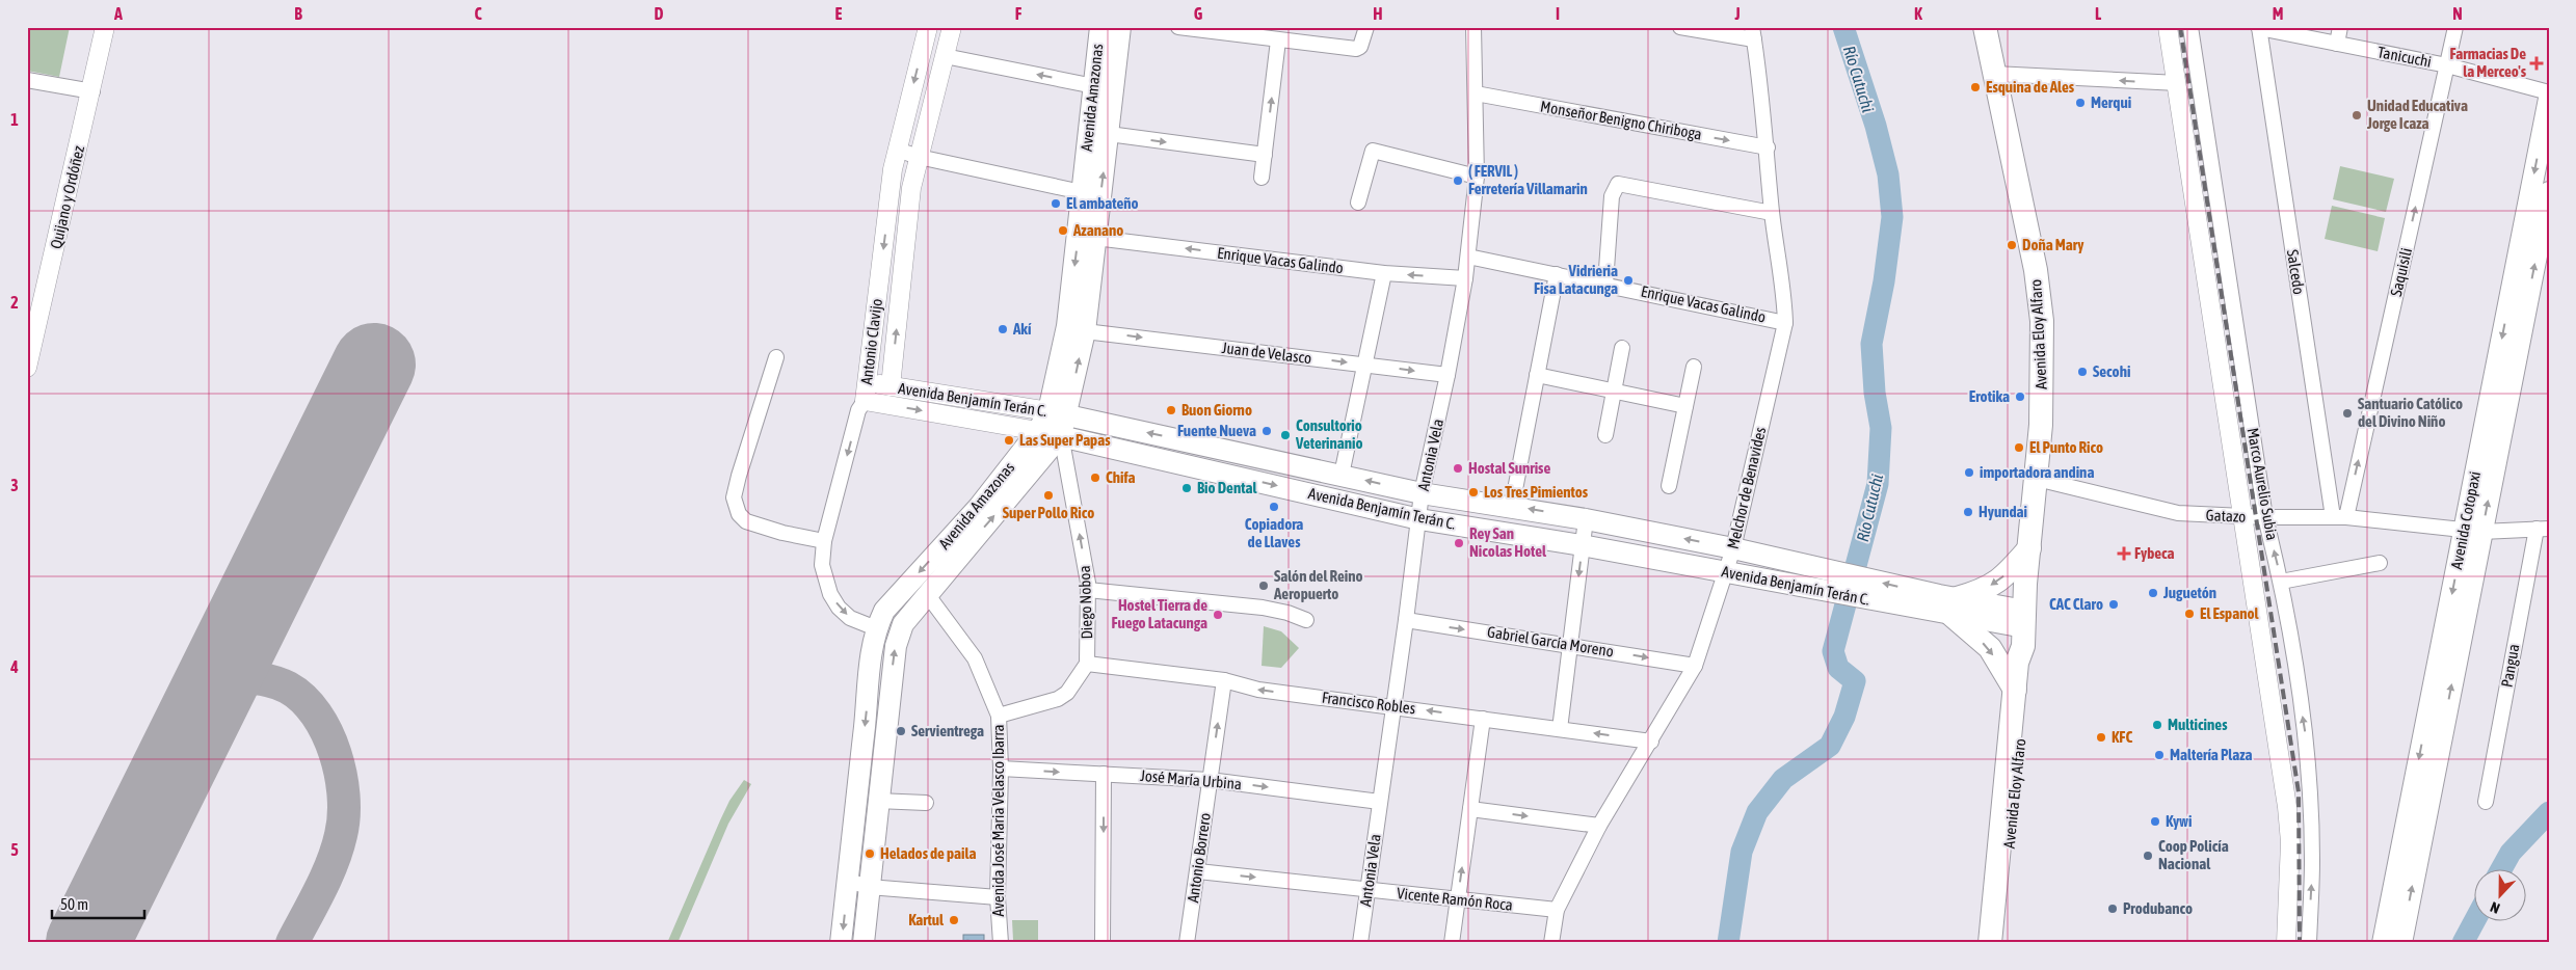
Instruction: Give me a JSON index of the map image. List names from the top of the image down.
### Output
{
  "streets": {
    "main road": [
      "Avenida Amazonas",
      "Avenida Eloy Alfaro",
      "Avenida Benjamín Terán C.",
      "Avenida Cotopaxi"
    ],
    "street": [
      "Tanicuchi",
      "Monseñor Benigno Chiriboga",
      "Quijano y Ordóñez",
      "Enrique Vacas Galindo",
      "Salcedo",
      "Saquisili",
      "Antonio Clavijo",
      "Juan de Velasco",
      "Antonia Vela",
      "Marco Aurelio Subia",
      "Melchor de Benavides",
      "Gatazo",
      "Diego Noboa",
      "Gabriel García Moreno",
      "Pangua",
      "Francisco Robles",
      "José María Urbina",
      "Avenida José Maria Velasco Ibarra",
      "Antonio Borrero",
      "Vicente Ramón Roca"
    ]
  },
  "crossings": [
    ["Tanicuchi", "Salcedo"],
    ["Tanicuchi", "Saquisili"],
    ["Avenida Amazonas", "Enrique Vacas Galindo"],
    ["Avenida Amazonas", "Antonio Clavijo"],
    ["Avenida Amazonas", "Juan de Velasco"],
    ["Avenida Amazonas", "Avenida Benjamín Terán C."],
    ["Avenida Amazonas", "Diego Noboa"],
    ["Avenida Amazonas", "Avenida José Maria Velasco Ibarra"],
    ["Monseñor Benigno Chiriboga", "Antonia Vela"],
    ["Monseñor Benigno Chiriboga", "Melchor de Benavides"],
    ["Enrique Vacas Galindo", "Antonia Vela"],
    ["Enrique Vacas Galindo", "Melchor de Benavides"],
    ["Salcedo", "Saquisili"],
    ["Salcedo", "Gatazo"],
    ["Saquisili", "Gatazo"],
    ["Avenida Eloy Alfaro", "Avenida Benjamín Terán C."],
    ["Avenida Eloy Alfaro", "Gatazo"],
    ["Antonio Clavijo", "Avenida Benjamín Terán C."],
    ["Juan de Velasco", "Antonia Vela"],
    ["Avenida Benjamín Terán C.", "Antonia Vela"],
    ["Avenida Benjamín Terán C.", "Melchor de Benavides"],
    ["Avenida Benjamín Terán C.", "Diego Noboa"],
    ["Antonia Vela", "Gabriel García Moreno"],
    ["Antonia Vela", "Francisco Robles"],
    ["Antonia Vela", "José María Urbina"],
    ["Antonia Vela", "Vicente Ramón Roca"],
    ["Marco Aurelio Subia", "Gatazo"],
    ["Melchor de Benavides", "Gabriel García Moreno"],
    ["Melchor de Benavides", "Francisco Robles"],
    ["Melchor de Benavides", "Vicente Ramón Roca"],
    ["Gatazo", "Avenida Cotopaxi"],
    ["Gatazo", "Pangua"],
    ["Avenida Cotopaxi", "Pangua"],
    ["Diego Noboa", "Francisco Robles"],
    ["Francisco Robles", "Antonio Borrero"],
    ["José María Urbina", "Avenida José Maria Velasco Ibarra"],
    ["José María Urbina", "Antonio Borrero"],
    ["Antonio Borrero", "Vicente Ramón Roca"]
  ],
  "one_way": [
    "Monseñor Benigno Chiriboga",
    "Saquisili",
    "Juan de Velasco",
    "Diego Noboa",
    "Gabriel García Moreno",
    "José María Urbina",
    "Antonio Borrero",
    "Vicente Ramón Roca"
  ],
  "water": ["Río Cutuchi"],
  "places": {
    "health": ["Farmacias De la Merceo's", "Fybeca"],
    "other": [
      "Esquina de Ales",
      "Merqui",
      "Unidad Educativa Jorge Icaza",
      "( FERVIL ) Ferretería Villamarin",
      "El ambateño",
      "Azanano",
      "Doña Mary",
      "Vidrieria Fisa Latacunga",
      "Akí",
      "Secohi",
      "Erotika",
      "Buon Giorno",
      "Santuario Católico del Divino Niño",
      "Fuente Nueva",
      "Consultorio Veterinanio",
      "Las Super Papas",
      "El Punto Rico",
      "Hostal Sunrise",
      "importadora andina",
      "Chifa",
      "Bio Dental",
      "Los Tres Pimientos",
      "Super Pollo Rico",
      "Copiadora de Llaves",
      "Hyundai",
      "Rey San Nicolas Hotel",
      "Salón del Reino Aeropuerto",
      "Juguetón",
      "CAC Claro",
      "El Espanol",
      "Hostel Tierra de Fuego Latacunga",
      "Multicines",
      "Servientrega",
      "KFC",
      "Maltería Plaza",
      "Kywi",
      "Helados de paila",
      "Coop Policía Nacional",
      "Produbanco",
      "Kartul"
    ]
  },
  "scale_bar": "50 m",
  "north": "bottom",
  "grid": {
    "columns": [
      "A",
      "B",
      "C",
      "D",
      "E",
      "F",
      "G",
      "H",
      "I",
      "J",
      "K",
      "L",
      "M",
      "N"
    ],
    "rows": [
      "1",
      "2",
      "3",
      "4",
      "5"
    ]
  }
}
